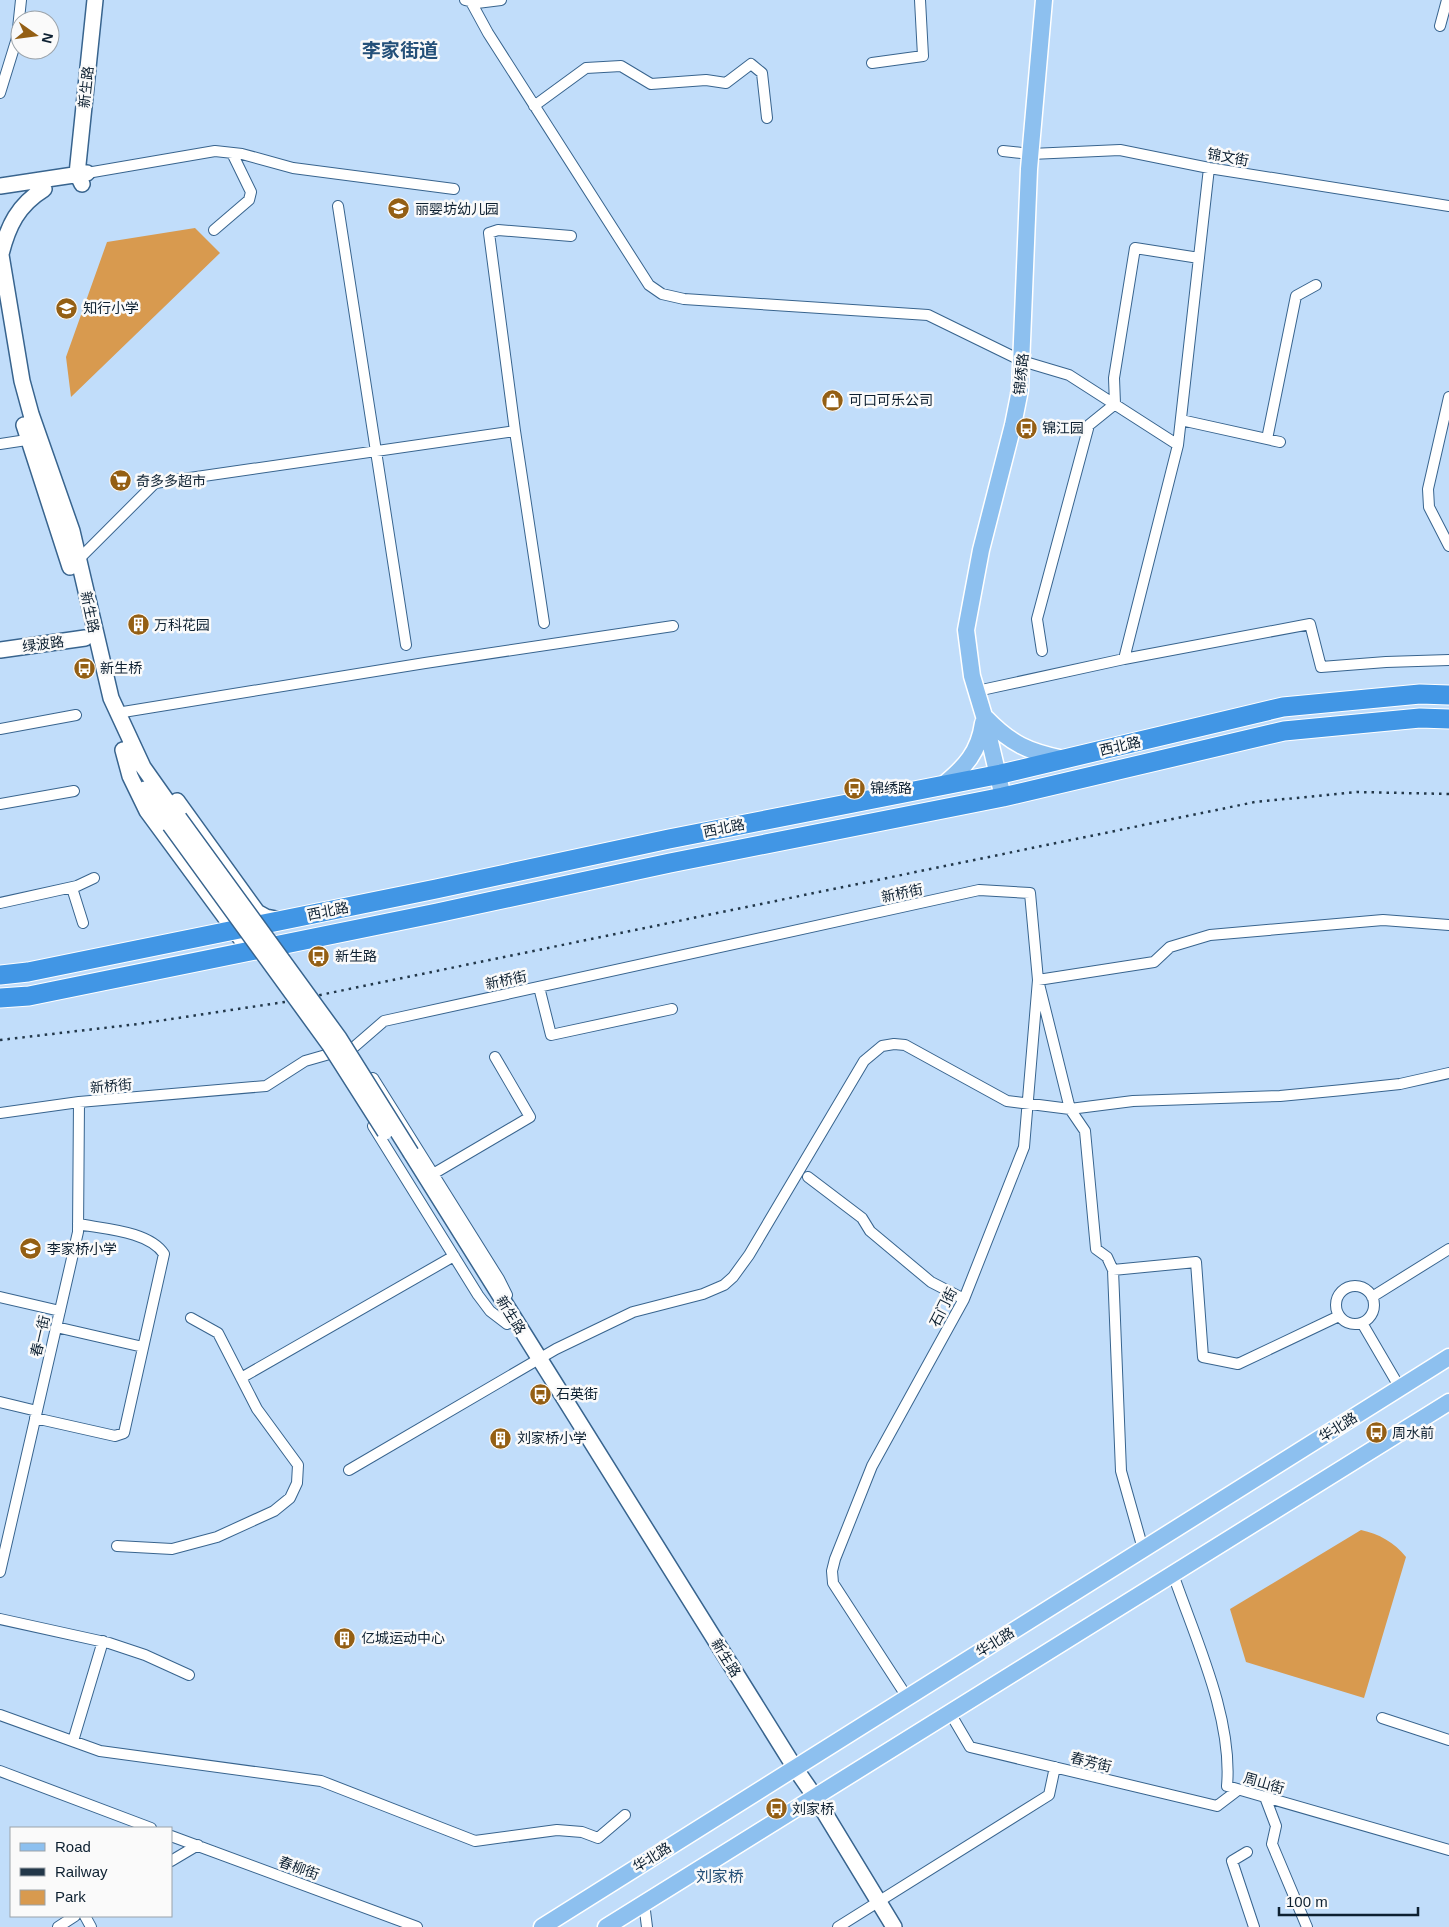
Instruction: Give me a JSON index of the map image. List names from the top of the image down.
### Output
{
  "streets": {
    "highway": ["西北路"],
    "main road": [
      "新生路",
      "锦绣路",
      "绿波路",
      "华北路"
    ],
    "street": [
      "锦文街",
      "新桥街",
      "石门街",
      "春一街",
      "春芳街",
      "周山街",
      "春柳街"
    ]
  },
  "crossings": [
    ["新生路", "绿波路"],
    ["新生路", "华北路"],
    ["锦文街", "锦绣路"],
    ["锦绣路", "西北路"],
    ["新桥街", "石门街"],
    ["新桥街", "春一街"],
    ["石门街", "华北路"],
    ["春芳街", "周山街"]
  ],
  "districts": ["李家街道", "刘家桥"],
  "places": {
    "school or university": ["丽婴坊幼儿园", "知行小学", "李家桥小学"],
    "shop": ["可口可乐公司"],
    "bus stop": [
      "锦江园",
      "新生桥",
      "锦绣路",
      "新生路",
      "石英街",
      "周水前",
      "刘家桥"
    ],
    "supermarket": ["奇多多超市"],
    "building": ["万科花园", "刘家桥小学", "亿城运动中心"]
  },
  "legend": ["Road", "Railway", "Park"],
  "scale_bar": "100 m",
  "north": "right"
}
